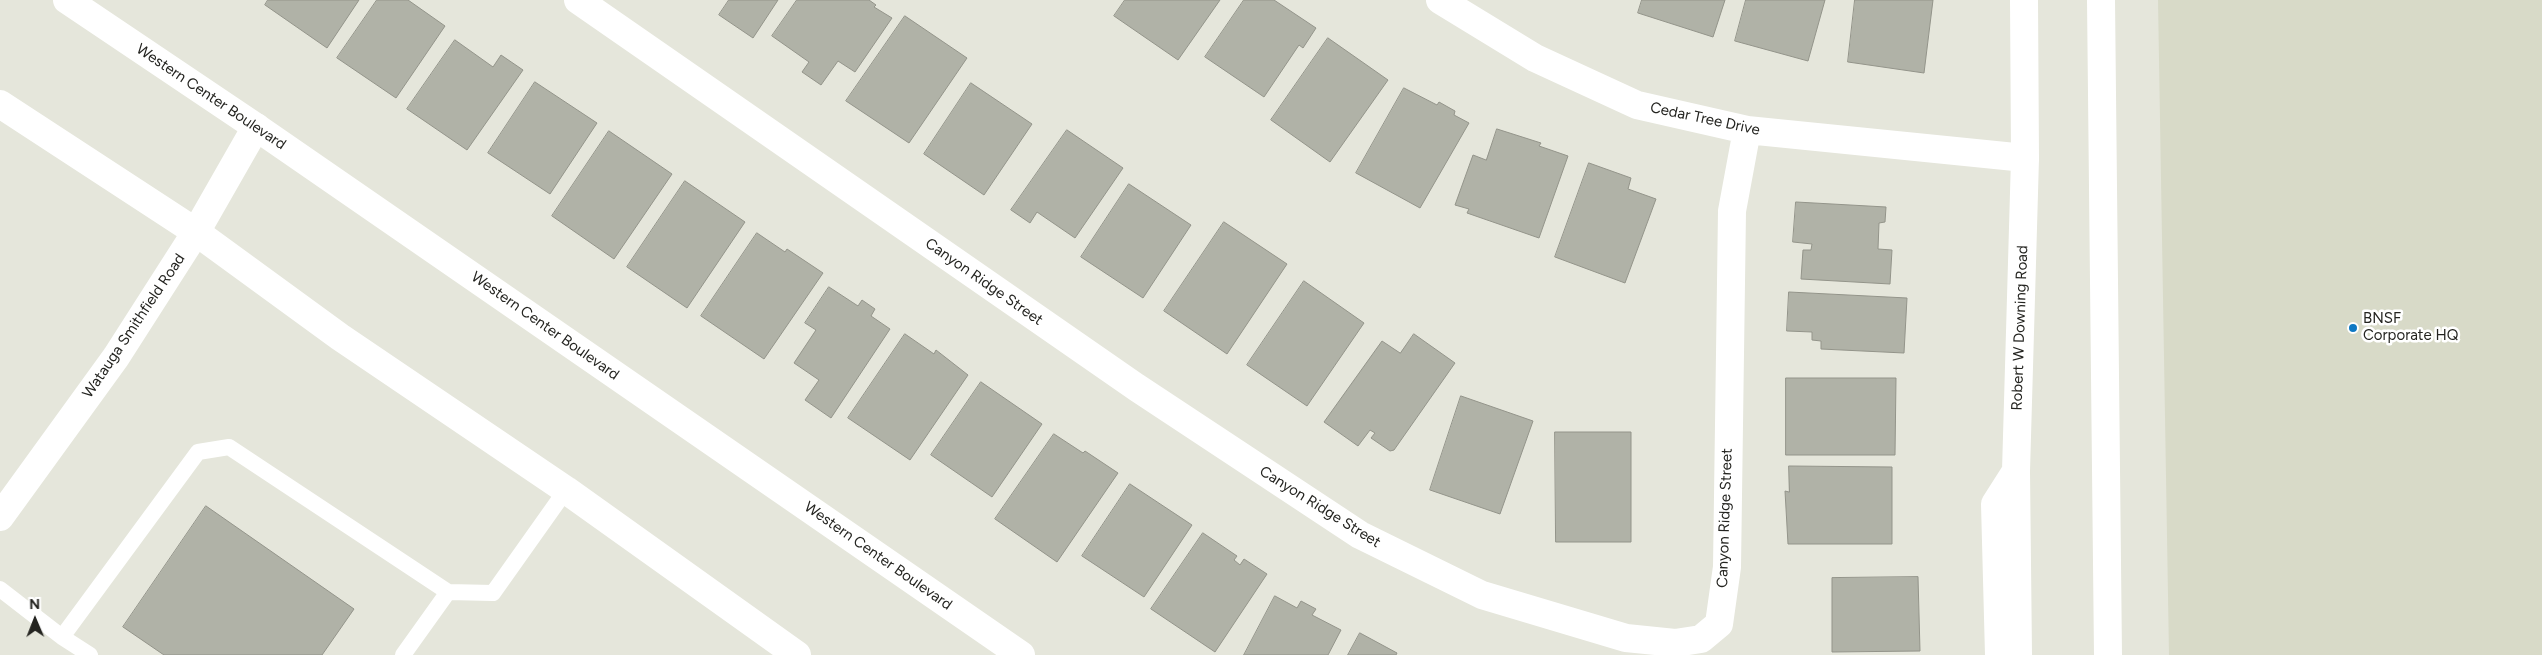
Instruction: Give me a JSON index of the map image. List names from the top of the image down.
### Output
{
  "streets": {
    "main road": [
      "Western Center Boulevard",
      "Cedar Tree Drive",
      "Canyon Ridge Street",
      "Watauga Smithfield Road",
      "Robert W Downing Road"
    ]
  },
  "crossings": [
    ["Western Center Boulevard", "Watauga Smithfield Road"],
    ["Cedar Tree Drive", "Canyon Ridge Street"],
    ["Cedar Tree Drive", "Robert W Downing Road"]
  ],
  "places": ["BNSF Corporate HQ"],
  "north": "top"
}
